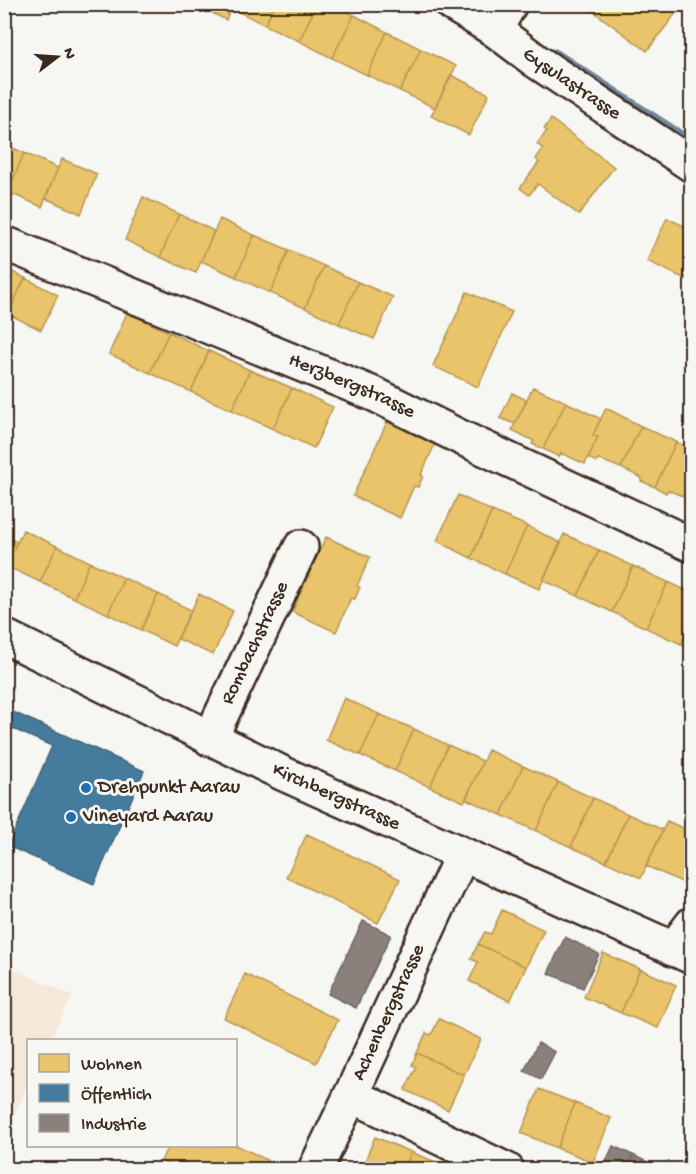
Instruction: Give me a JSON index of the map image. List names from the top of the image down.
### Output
{
  "streets": {
    "street": [
      "Gysulastrasse",
      "Herzbergstrasse",
      "Rombachstrasse",
      "Kirchbergstrasse",
      "Achenbergstrasse"
    ]
  },
  "crossings": [
    ["Rombachstrasse", "Kirchbergstrasse"],
    ["Kirchbergstrasse", "Achenbergstrasse"]
  ],
  "places": ["Drehpunkt Aarau", "Vineyard Aarau"],
  "legend": ["Wohnen", "Öffentlich", "Industrie"],
  "north": "right"
}
